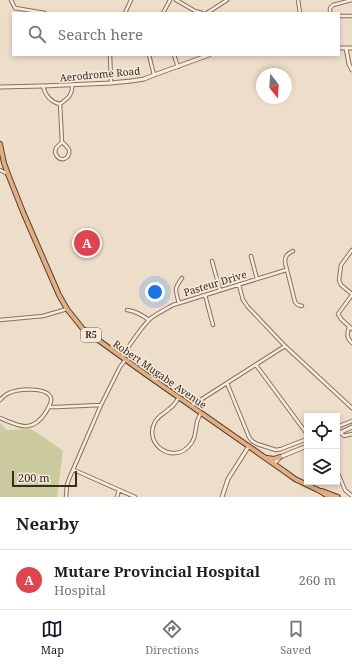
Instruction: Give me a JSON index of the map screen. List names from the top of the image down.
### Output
{
  "streets": {
    "highway": ["R5", "Robert Mugabe Avenue"],
    "street": ["Aerodrome Road", "Pasteur Drive"]
  },
  "crossings": [
    ["Pasteur Drive", "Robert Mugabe Avenue"],
    ["R5", "Robert Mugabe Avenue"]
  ],
  "scale_bar": "200 m",
  "north": "bottom",
  "page": {
    "search": "Search here",
    "pins": "A",
    "scale": "200 m",
    "heading": "Nearby",
    "list": [
      {
        "mark": "A",
        "name": "Mutare Provincial Hospital",
        "note": "Hospital",
        "value": "260 m"
      }
    ],
    "nav": ["Map", "Directions", "Saved"]
  }
}
